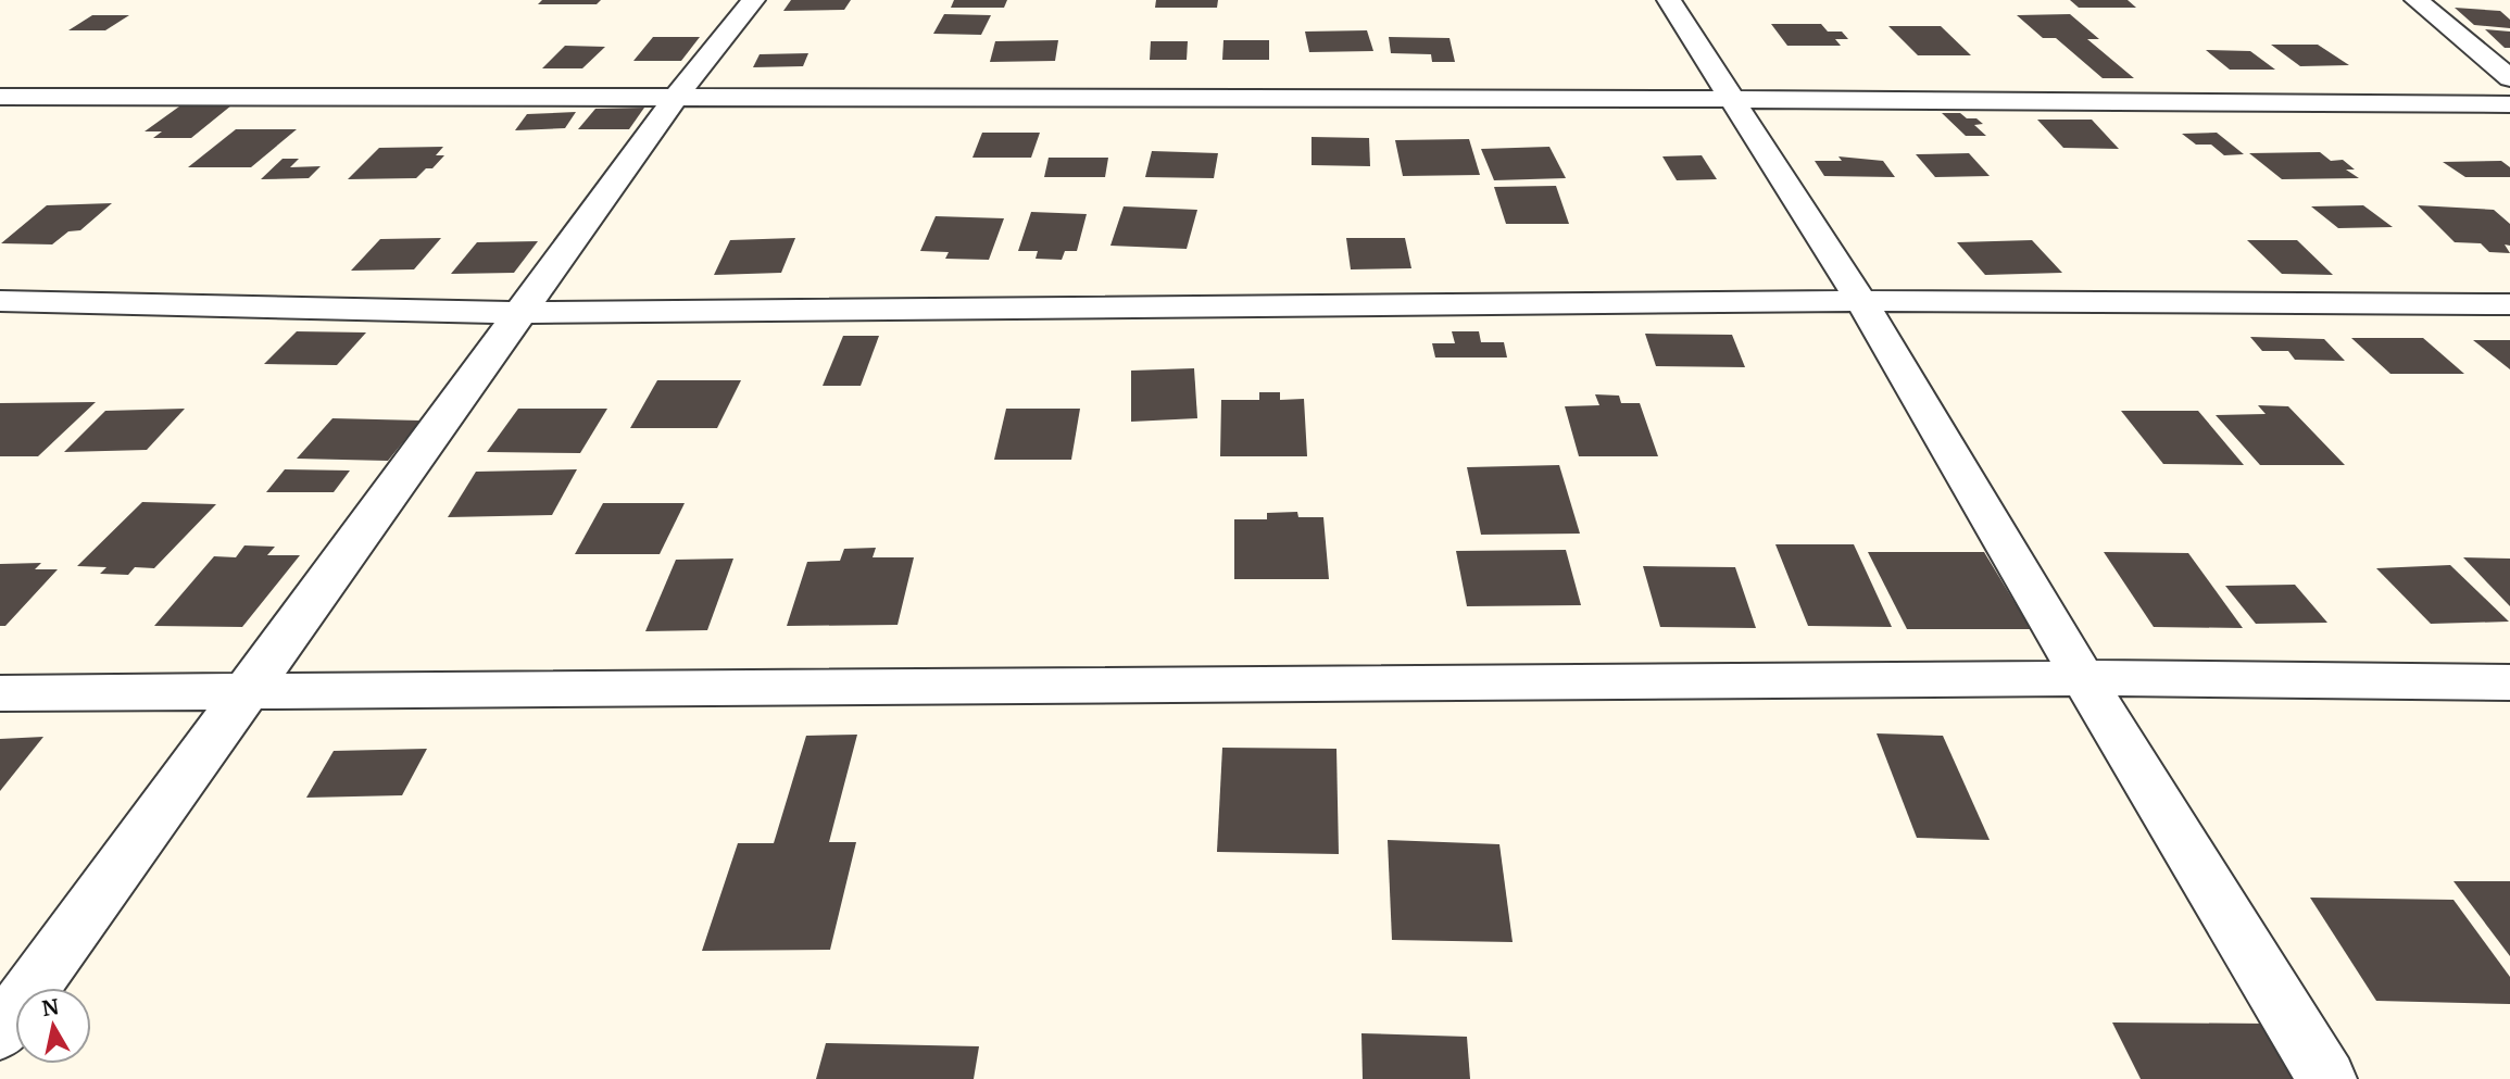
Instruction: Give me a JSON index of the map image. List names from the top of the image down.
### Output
{
  "north": "top"
}
